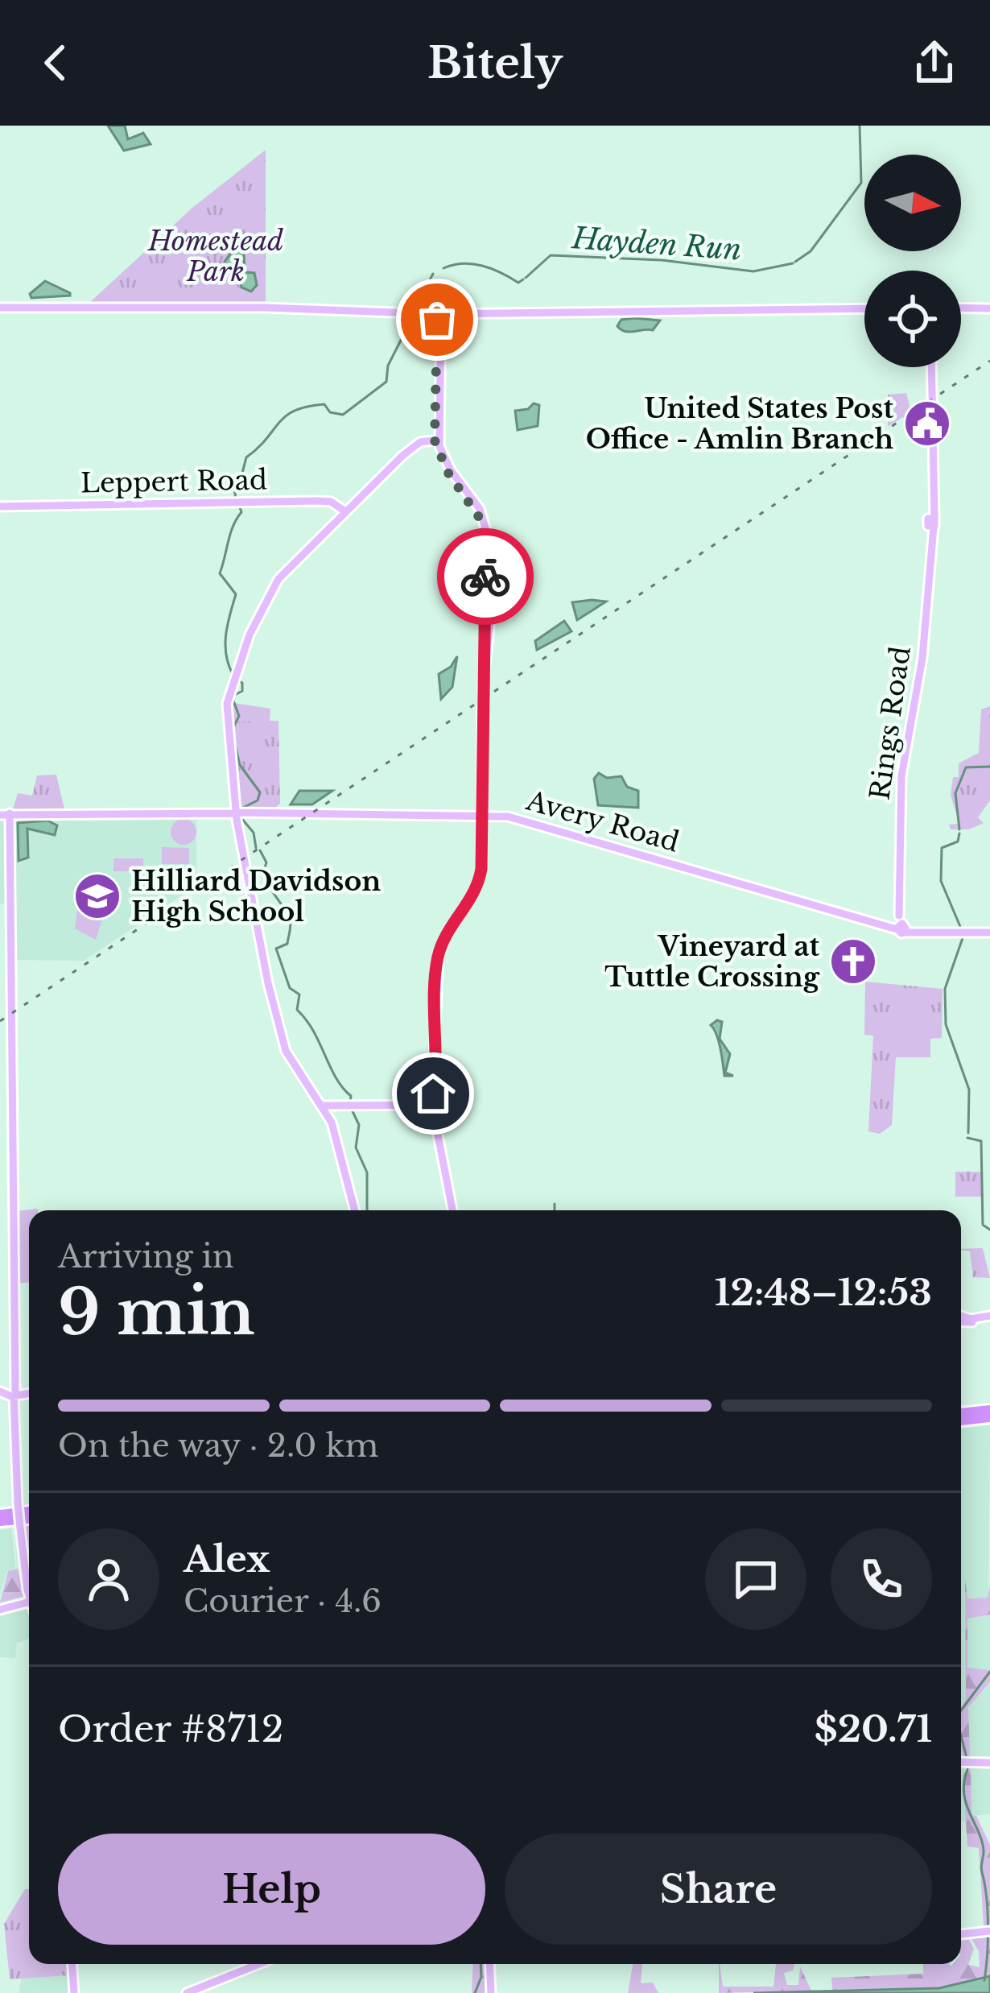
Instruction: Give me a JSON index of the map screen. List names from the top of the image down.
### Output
{
  "streets": {
    "main road": ["Leppert Road", "Rings Road", "Avery Road"]
  },
  "crossings": [
    ["Rings Road", "Avery Road"]
  ],
  "water": ["Hayden Run"],
  "parks": ["Homestead Park"],
  "places": {
    "public building": ["United States Post Office - Amlin Branch"],
    "school or university": ["Hilliard Davidson High School"],
    "church": ["Vineyard at Tuttle Crossing"]
  },
  "north": "right",
  "page": {
    "header": "Bitely",
    "heading": ["9 min", "Arriving in", "12:48–12:53"],
    "panel": [
      "Alex",
      "Courier · 4.6",
      "Order #8712",
      "$20.71"
    ],
    "bar": "On the way · 2.0 km",
    "buttons": ["Help", "Share"]
  }
}
